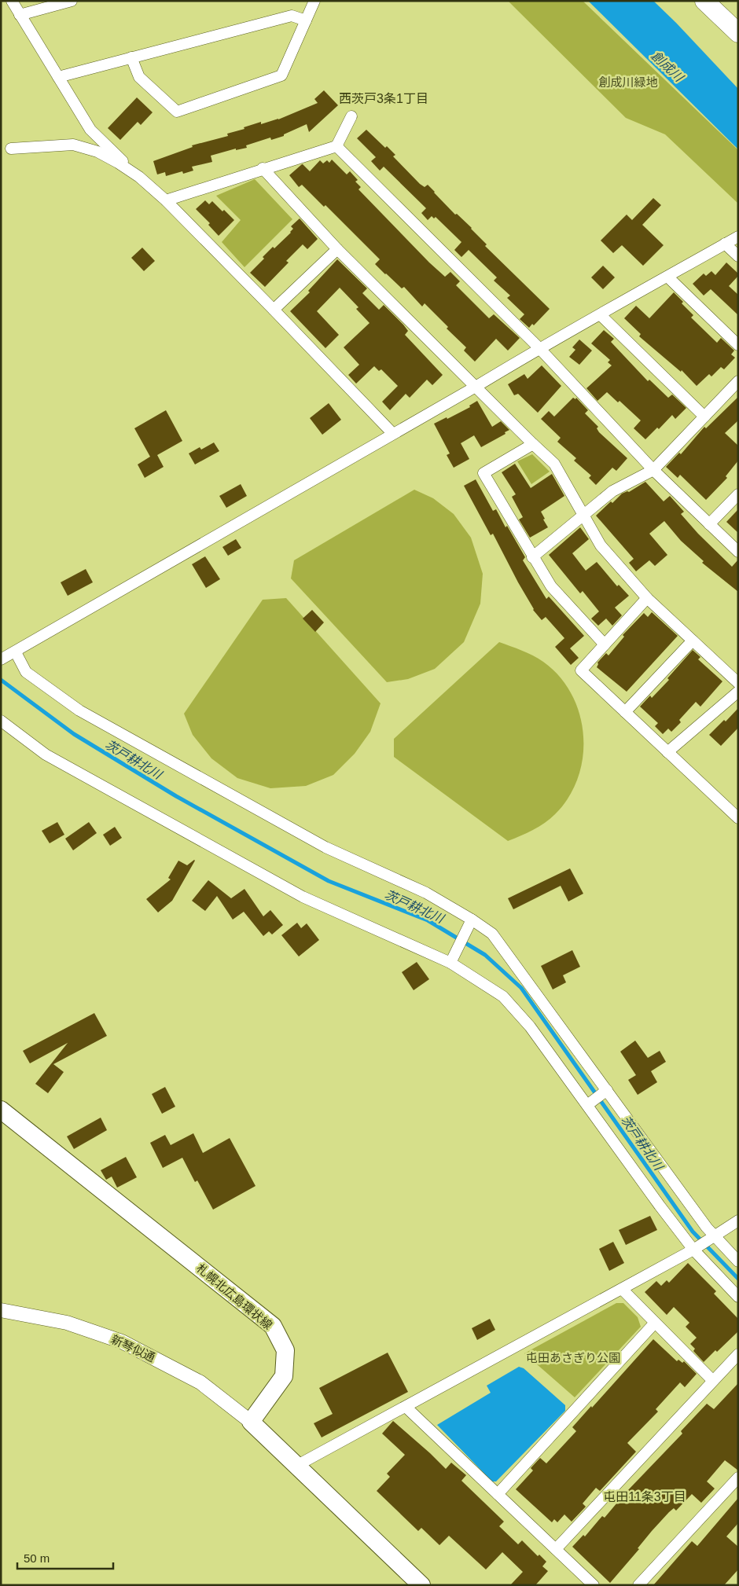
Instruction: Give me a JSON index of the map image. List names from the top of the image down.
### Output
{
  "streets": {
    "main road": ["札幌北広島環状線"],
    "street": ["新琴似通"]
  },
  "crossings": [
    ["札幌北広島環状線", "新琴似通"]
  ],
  "districts": ["西茨戸3条1丁目", "屯田11条3丁目"],
  "water": ["創成川", "茨戸耕北川"],
  "parks": ["創成川緑地", "屯田あさぎり公園"],
  "scale_bar": "50 m"
}
